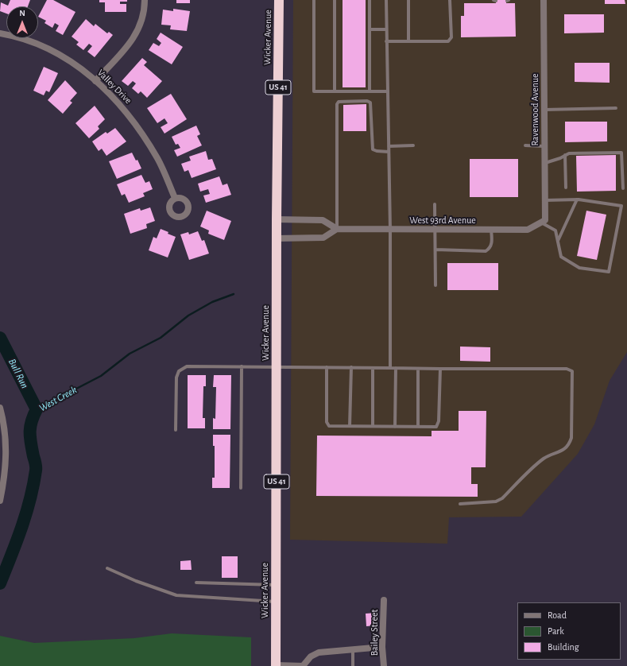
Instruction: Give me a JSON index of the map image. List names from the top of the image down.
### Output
{
  "streets": {
    "highway": ["Wicker Avenue", "US 41"],
    "street": [
      "Valley Drive",
      "Ravenwood Avenue",
      "West 93rd Avenue",
      "Bailey Street"
    ]
  },
  "crossings": [
    ["Ravenwood Avenue", "West 93rd Avenue"]
  ],
  "water": ["Bull Run", "West Creek"],
  "legend": ["Road", "Park", "Building"],
  "north": "top"
}
